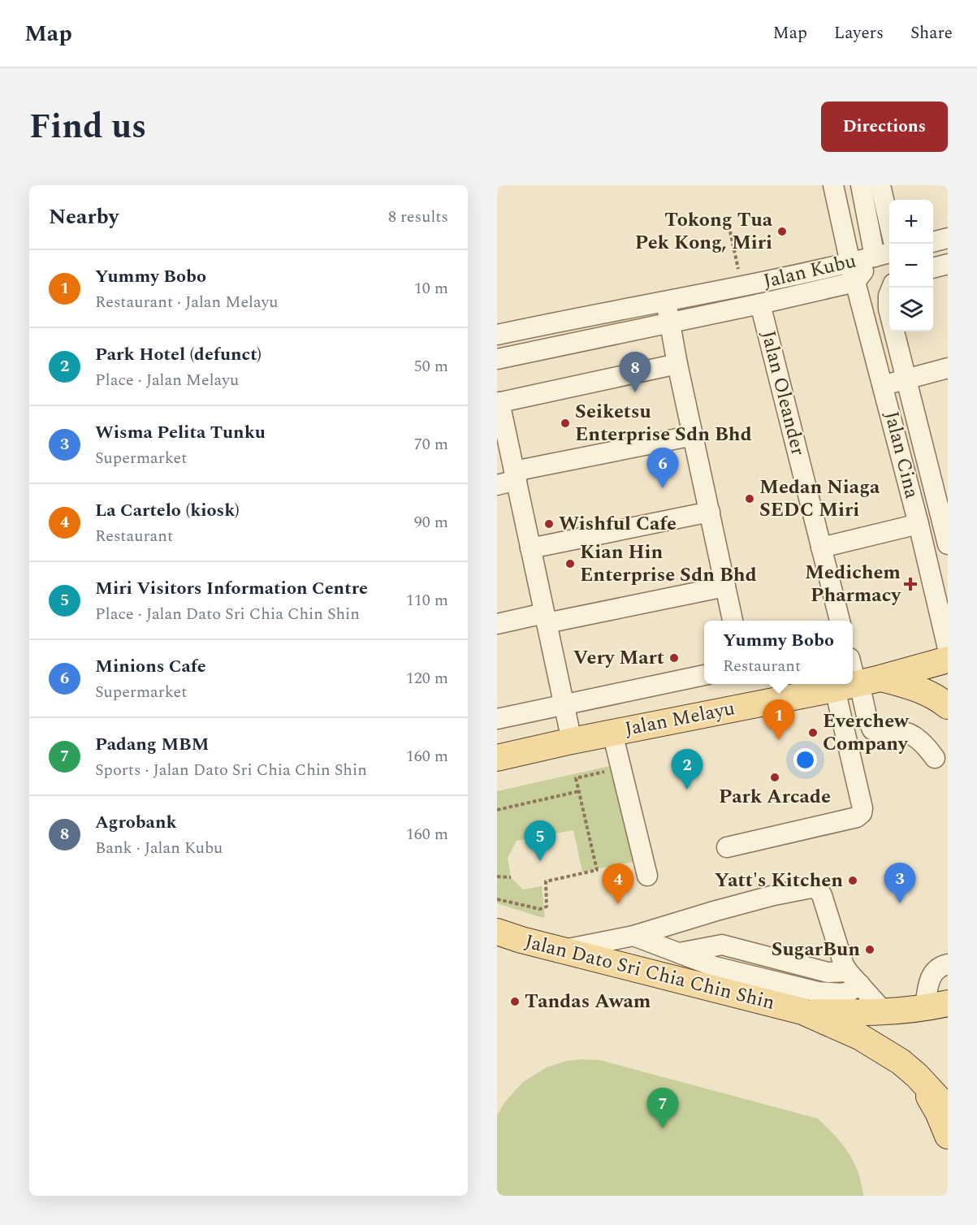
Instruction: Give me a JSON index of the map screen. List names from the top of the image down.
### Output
{
  "streets": {
    "main road": ["Jalan Melayu", "Jalan Dato Sri Chia Chin Shin"],
    "street": ["Jalan Kubu", "Jalan Oleander", "Jalan Cina"]
  },
  "crossings": [
    ["Jalan Kubu", "Jalan Oleander"],
    ["Jalan Kubu", "Jalan Cina"]
  ],
  "places": {
    "other": [
      "Tokong Tua Pek Kong, Miri",
      "Seiketsu Enterprise Sdn Bhd",
      "Medan Niaga SEDC Miri",
      "Wishful Cafe",
      "Kian Hin Enterprise Sdn Bhd",
      "Very Mart",
      "Everchew Company",
      "Park Arcade",
      "Yatt's Kitchen",
      "SugarBun",
      "Tandas Awam"
    ],
    "health": ["Medichem Pharmacy"]
  },
  "page": {
    "header": "Map",
    "nav": ["Map", "Layers", "Share"],
    "title": "Find us",
    "buttons": "Directions",
    "heading": ["Nearby", "8 results"],
    "map_buttons": ["+", "−"],
    "list": [
      {
        "mark": "1",
        "name": "Yummy Bobo",
        "note": "Restaurant · Jalan Melayu",
        "value": "10 m"
      },
      {
        "mark": "2",
        "name": "Park Hotel (defunct)",
        "note": "Place · Jalan Melayu",
        "value": "50 m"
      },
      {
        "mark": "3",
        "name": "Wisma Pelita Tunku",
        "note": "Supermarket",
        "value": "70 m"
      },
      {
        "mark": "4",
        "name": "La Cartelo (kiosk)",
        "note": "Restaurant",
        "value": "90 m"
      },
      {
        "mark": "5",
        "name": "Miri Visitors Information Centre",
        "note": "Place · Jalan Dato Sri Chia Chin Shin",
        "value": "110 m"
      },
      {
        "mark": "6",
        "name": "Minions Cafe",
        "note": "Supermarket",
        "value": "120 m"
      },
      {
        "mark": "7",
        "name": "Padang MBM",
        "note": "Sports · Jalan Dato Sri Chia Chin Shin",
        "value": "160 m"
      },
      {
        "mark": "8",
        "name": "Agrobank",
        "note": "Bank · Jalan Kubu",
        "value": "160 m"
      }
    ],
    "pins": [
      "8",
      "6",
      "1",
      "2",
      "5",
      "3",
      "4",
      "7"
    ],
    "popup": ["Yummy Bobo", "Restaurant"]
  }
}
